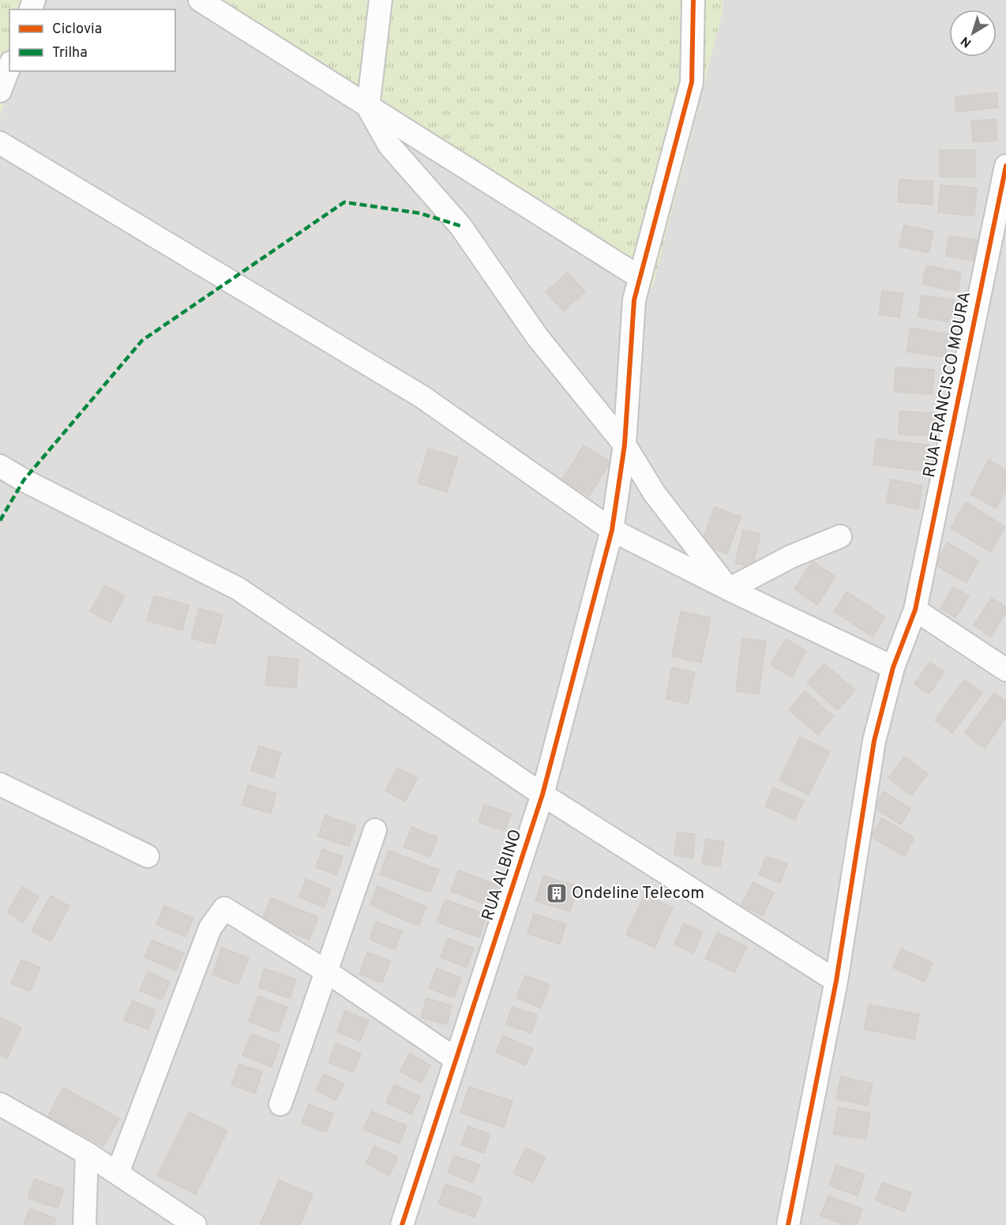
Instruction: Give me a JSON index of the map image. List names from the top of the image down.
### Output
{
  "streets": {
    "street": ["RUA FRANCISCO MOURA", "RUA ALBINO"]
  },
  "places": {
    "building": ["Ondeline Telecom"]
  },
  "legend": ["Ciclovia", "Trilha"],
  "north": "bottom left"
}
